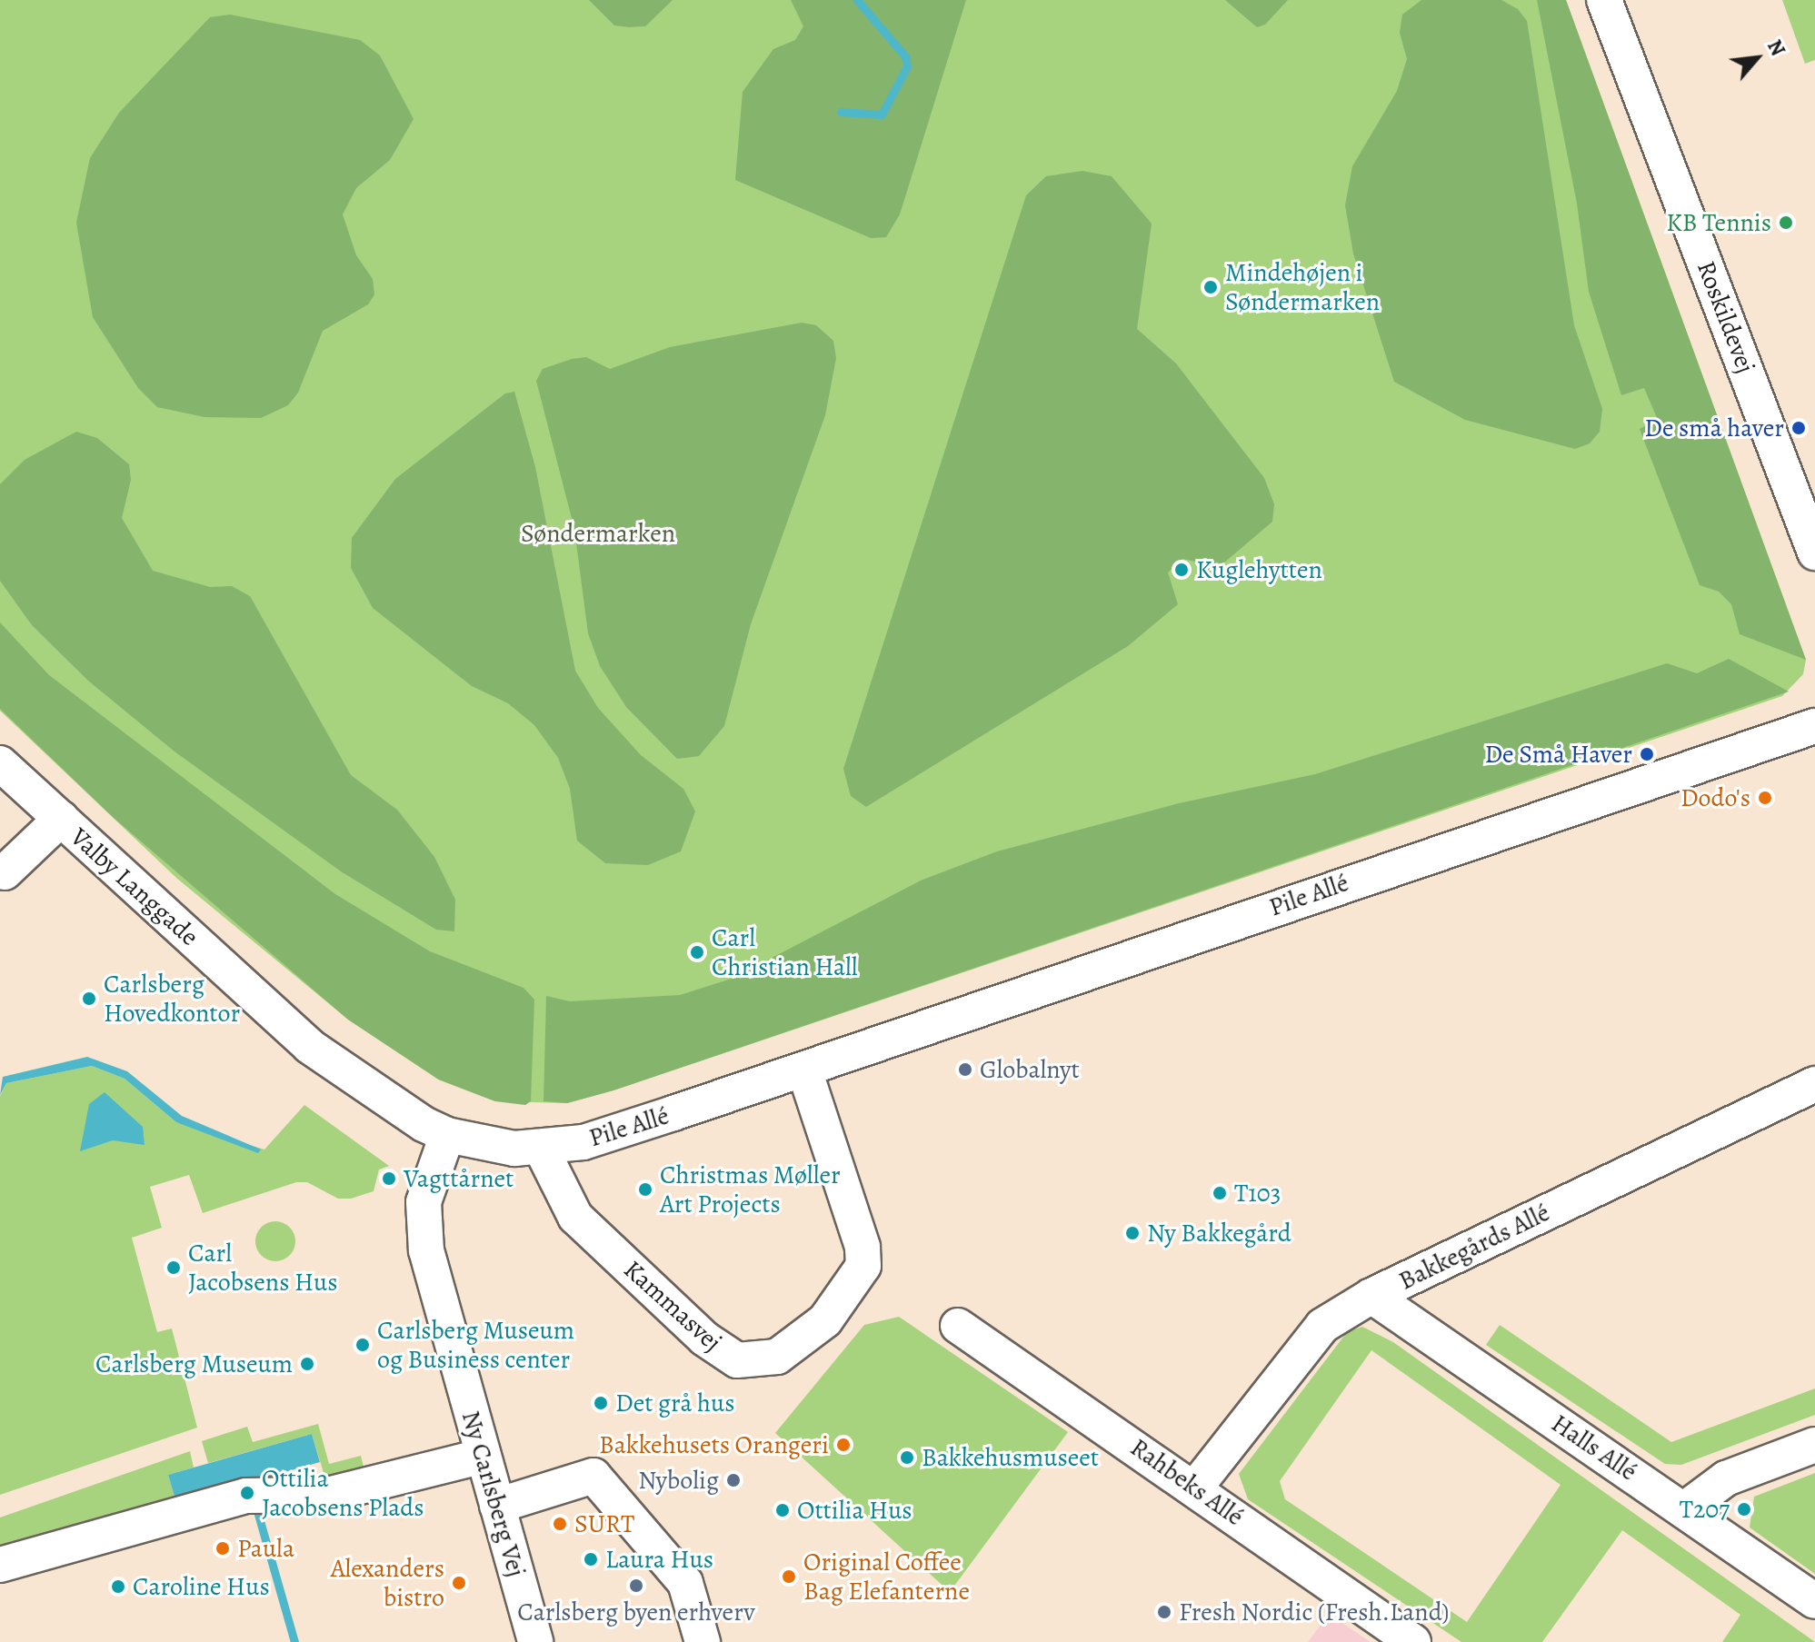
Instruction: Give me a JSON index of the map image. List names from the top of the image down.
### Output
{
  "streets": {
    "street": [
      "Roskildevej",
      "Valby Langgade",
      "Pile Allé",
      "Bakkegårds Allé",
      "Kammasvej",
      "Halls Allé",
      "Rahbeks Allé",
      "Ny Carlsberg Vej"
    ]
  },
  "crossings": [
    ["Valby Langgade", "Pile Allé"],
    ["Valby Langgade", "Ny Carlsberg Vej"],
    ["Pile Allé", "Kammasvej"],
    ["Pile Allé", "Ny Carlsberg Vej"],
    ["Bakkegårds Allé", "Halls Allé"],
    ["Bakkegårds Allé", "Rahbeks Allé"]
  ],
  "parks": ["Søndermarken"],
  "places": [
    "KB Tennis",
    "Mindehøjen i Søndermarken",
    "De små haver",
    "Kuglehytten",
    "De Små Haver",
    "Dodo's",
    "Carl Christian Hall",
    "Carlsberg Hovedkontor",
    "Globalnyt",
    "Vagttårnet",
    "Christmas Møller Art Projects",
    "T103",
    "Ny Bakkegård",
    "Carl Jacobsens Hus",
    "Carlsberg Museum og Business center",
    "Carlsberg Museum",
    "Det grå hus",
    "Bakkehusets Orangeri",
    "Bakkehusmuseet",
    "Nybolig",
    "Ottilia Jacobsens Plads",
    "T207",
    "Ottilia Hus",
    "SURT",
    "Paula",
    "Laura Hus",
    "Original Coffee Bag Elefanterne",
    "Alexanders bistro",
    "Carlsberg byen erhverv",
    "Caroline Hus",
    "Fresh Nordic (Fresh.Land)"
  ],
  "north": "top right"
}
